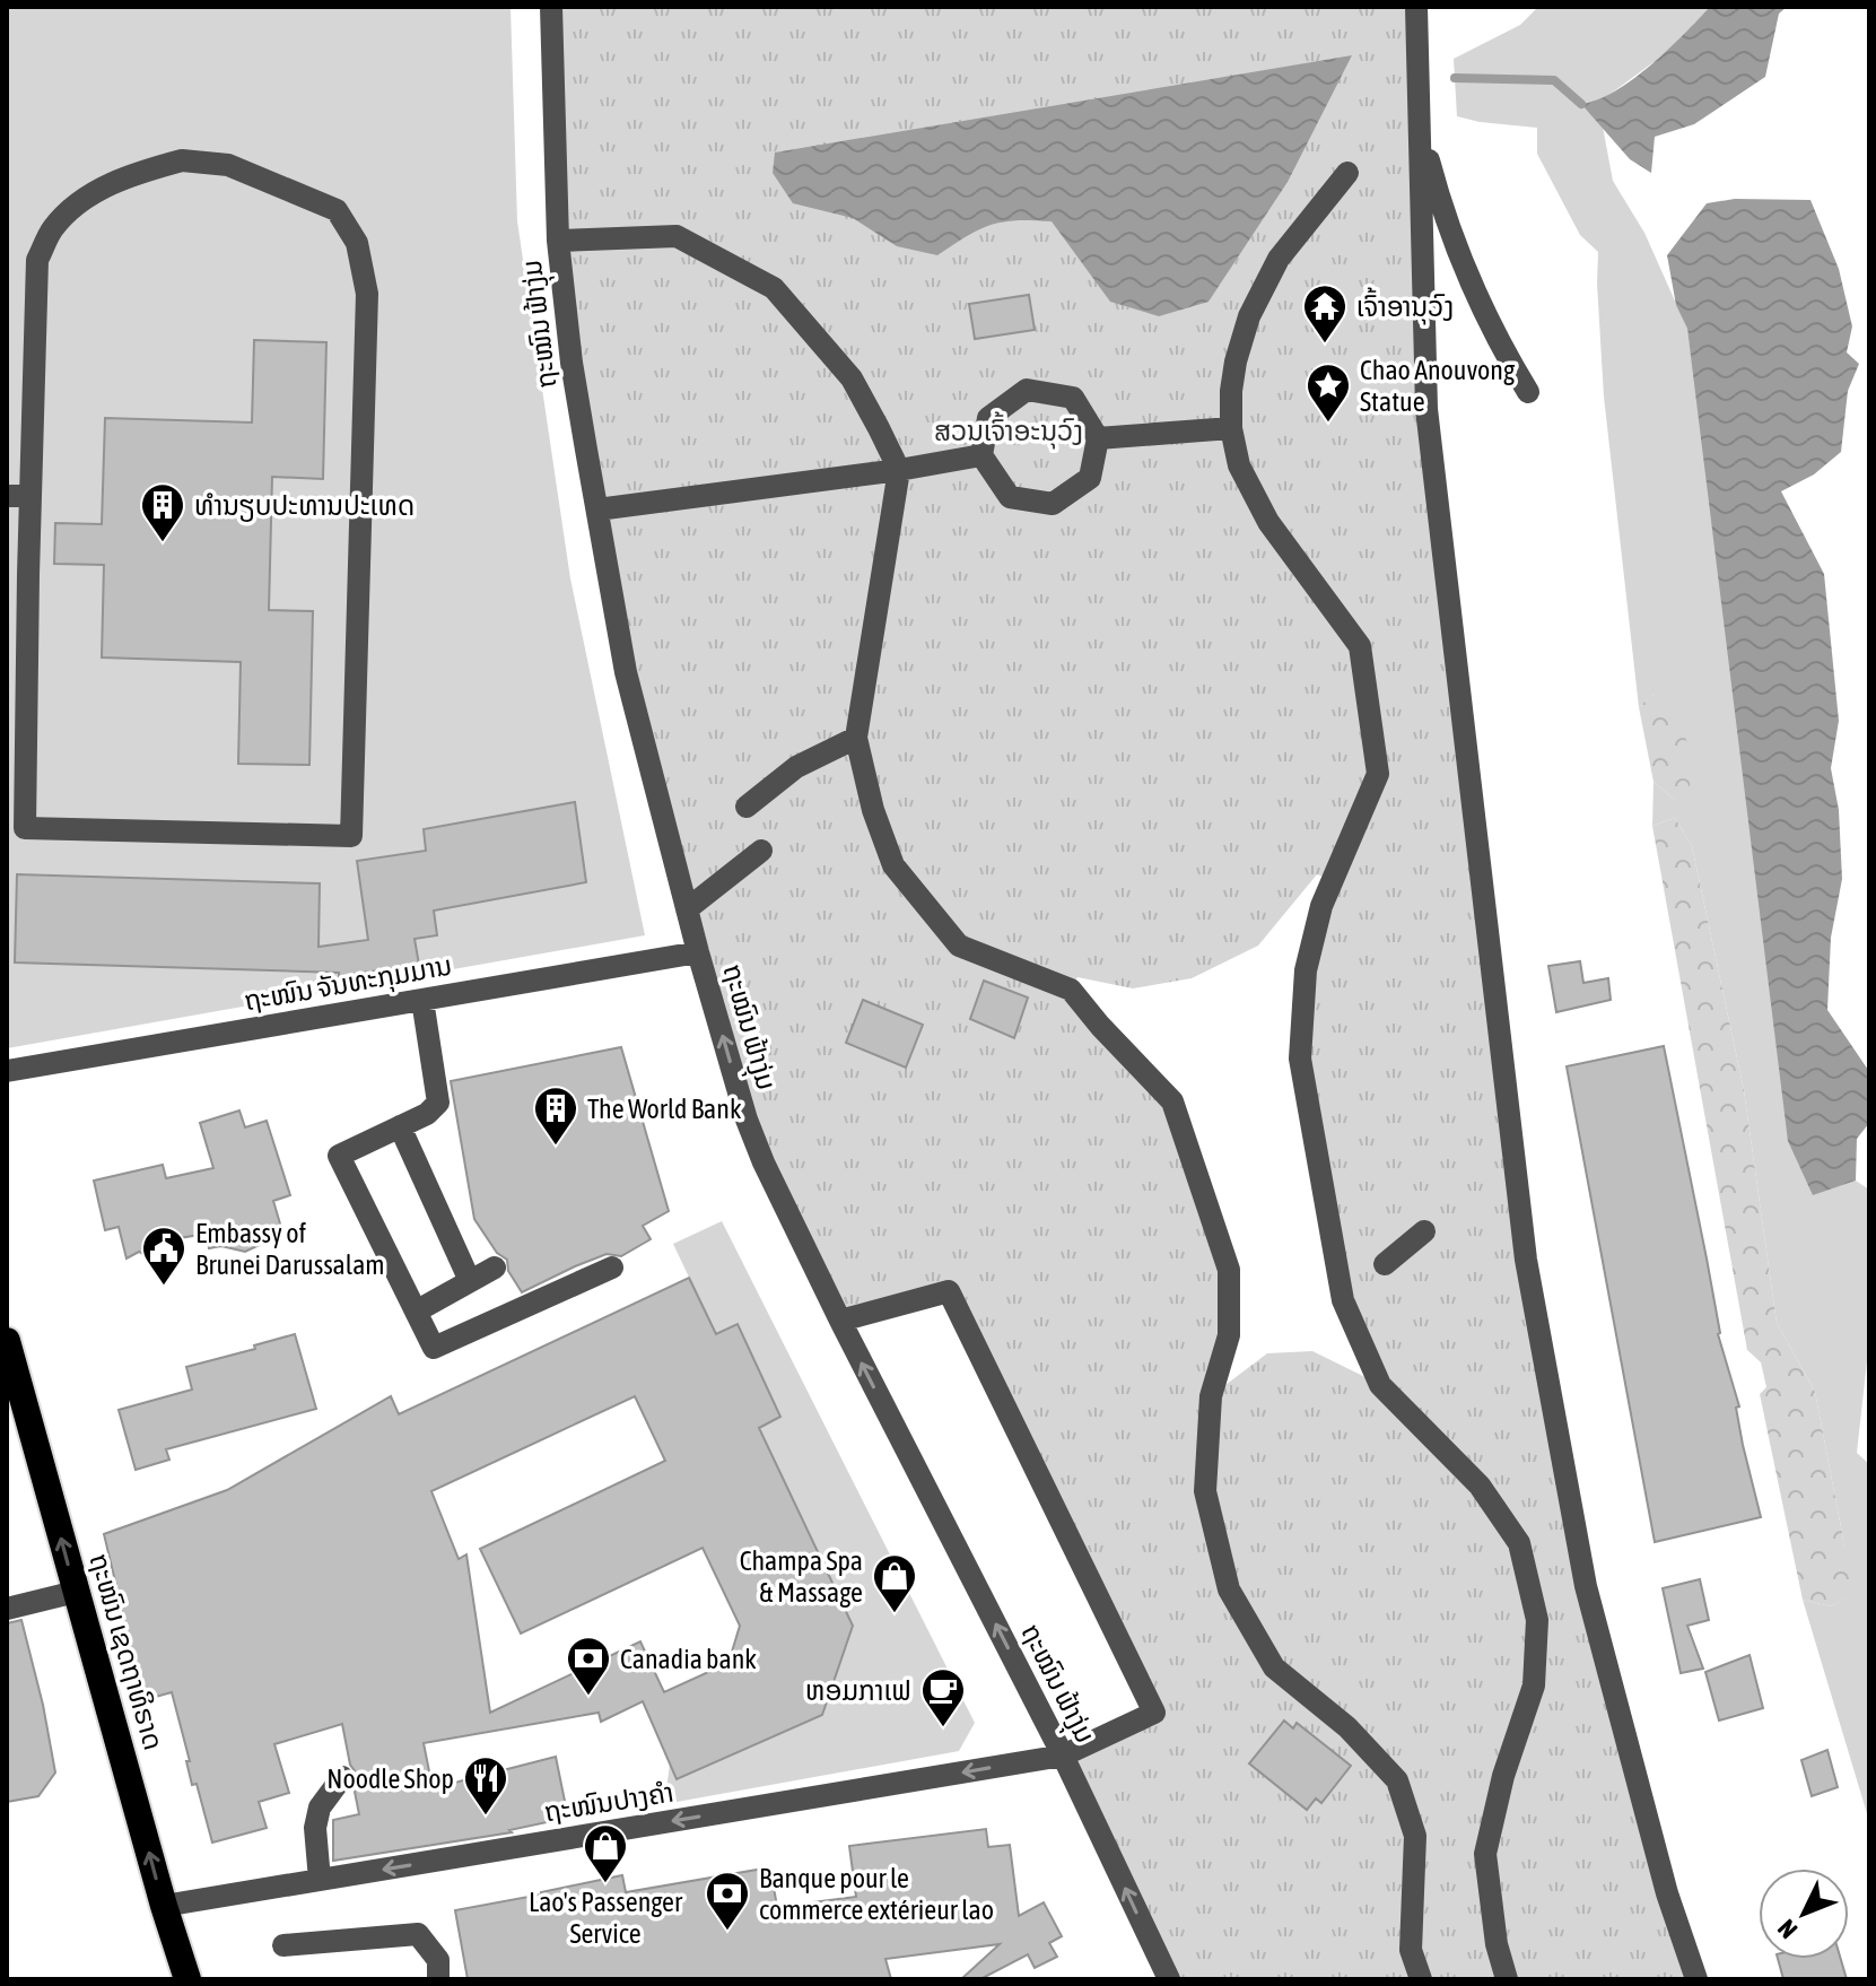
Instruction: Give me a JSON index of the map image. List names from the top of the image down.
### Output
{
  "streets": {
    "highway": ["ຖະໜົນ ເຊດຖາທິຣາດ"],
    "street": ["ຖະໝົນ ຟ້າງຸ່ມ", "ຖະໜົນ ຈັນທະກຸມມານ", "ຖະໜົນປາງຄໍາ"]
  },
  "crossings": [
    ["ຖະໝົນ ຟ້າງຸ່ມ", "ຖະໜົນ ຈັນທະກຸມມານ"],
    ["ຖະໝົນ ຟ້າງຸ່ມ", "ຖະໜົນປາງຄໍາ"],
    ["ຖະໜົນ ເຊດຖາທິຣາດ", "ຖະໜົນປາງຄໍາ"]
  ],
  "one_way": ["ຖະໝົນ ຟ້າງຸ່ມ", "ຖະໜົນ ເຊດຖາທິຣາດ", "ຖະໜົນປາງຄໍາ"],
  "parks": ["ສວນເຈົ້າອະນຸວົງ"],
  "places": {
    "temple": ["ເຈົ້າອານຸວົງ"],
    "place": ["Chao Anouvong Statue"],
    "building": ["ທຳນຽບປະທານປະເທດ", "The World Bank"],
    "public building": ["Embassy of Brunei Darussalam"],
    "shop": ["Champa Spa & Massage", "Lao's Passenger Service"],
    "bank": ["Canadia bank", "Banque pour le commerce extérieur lao"],
    "cafe": ["ຫອມກາເຟ"],
    "restaurant": ["Noodle Shop"]
  },
  "north": "bottom left"
}
